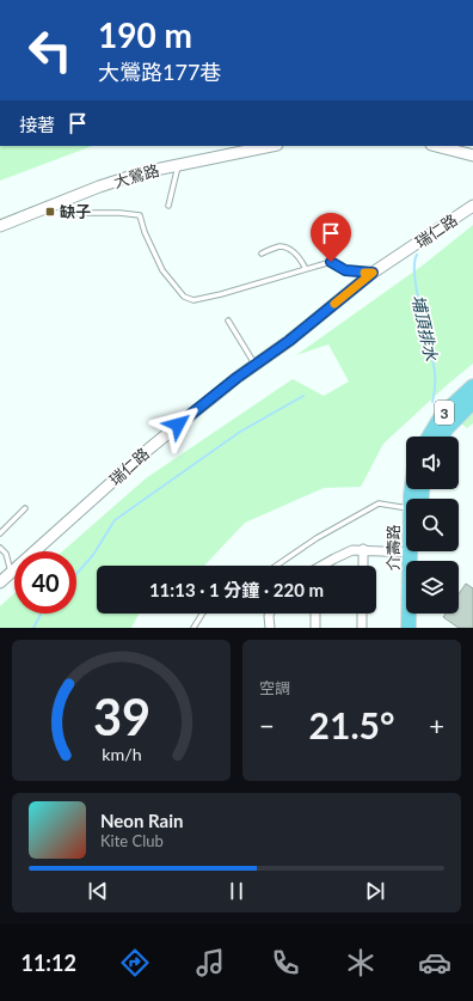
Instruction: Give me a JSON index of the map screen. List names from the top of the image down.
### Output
{
  "streets": {
    "main road": ["3", "介壽路"],
    "street": ["大鶯路", "瑞仁路"]
  },
  "water": ["埔頂排水"],
  "places": {
    "transit": ["缺子"]
  },
  "page": {
    "turn": ["190 m", "大鶯路177巷"],
    "then": "接著",
    "limit": "40",
    "trip": "11:13 · 1 分鐘 · 220 m",
    "tile": "空調",
    "heat": ["−", "21.5°", "+"],
    "song": ["Neon Rain", "Kite Club"],
    "tabs": "11:12",
    "gauge": ["39", "km/h"]
  }
}
